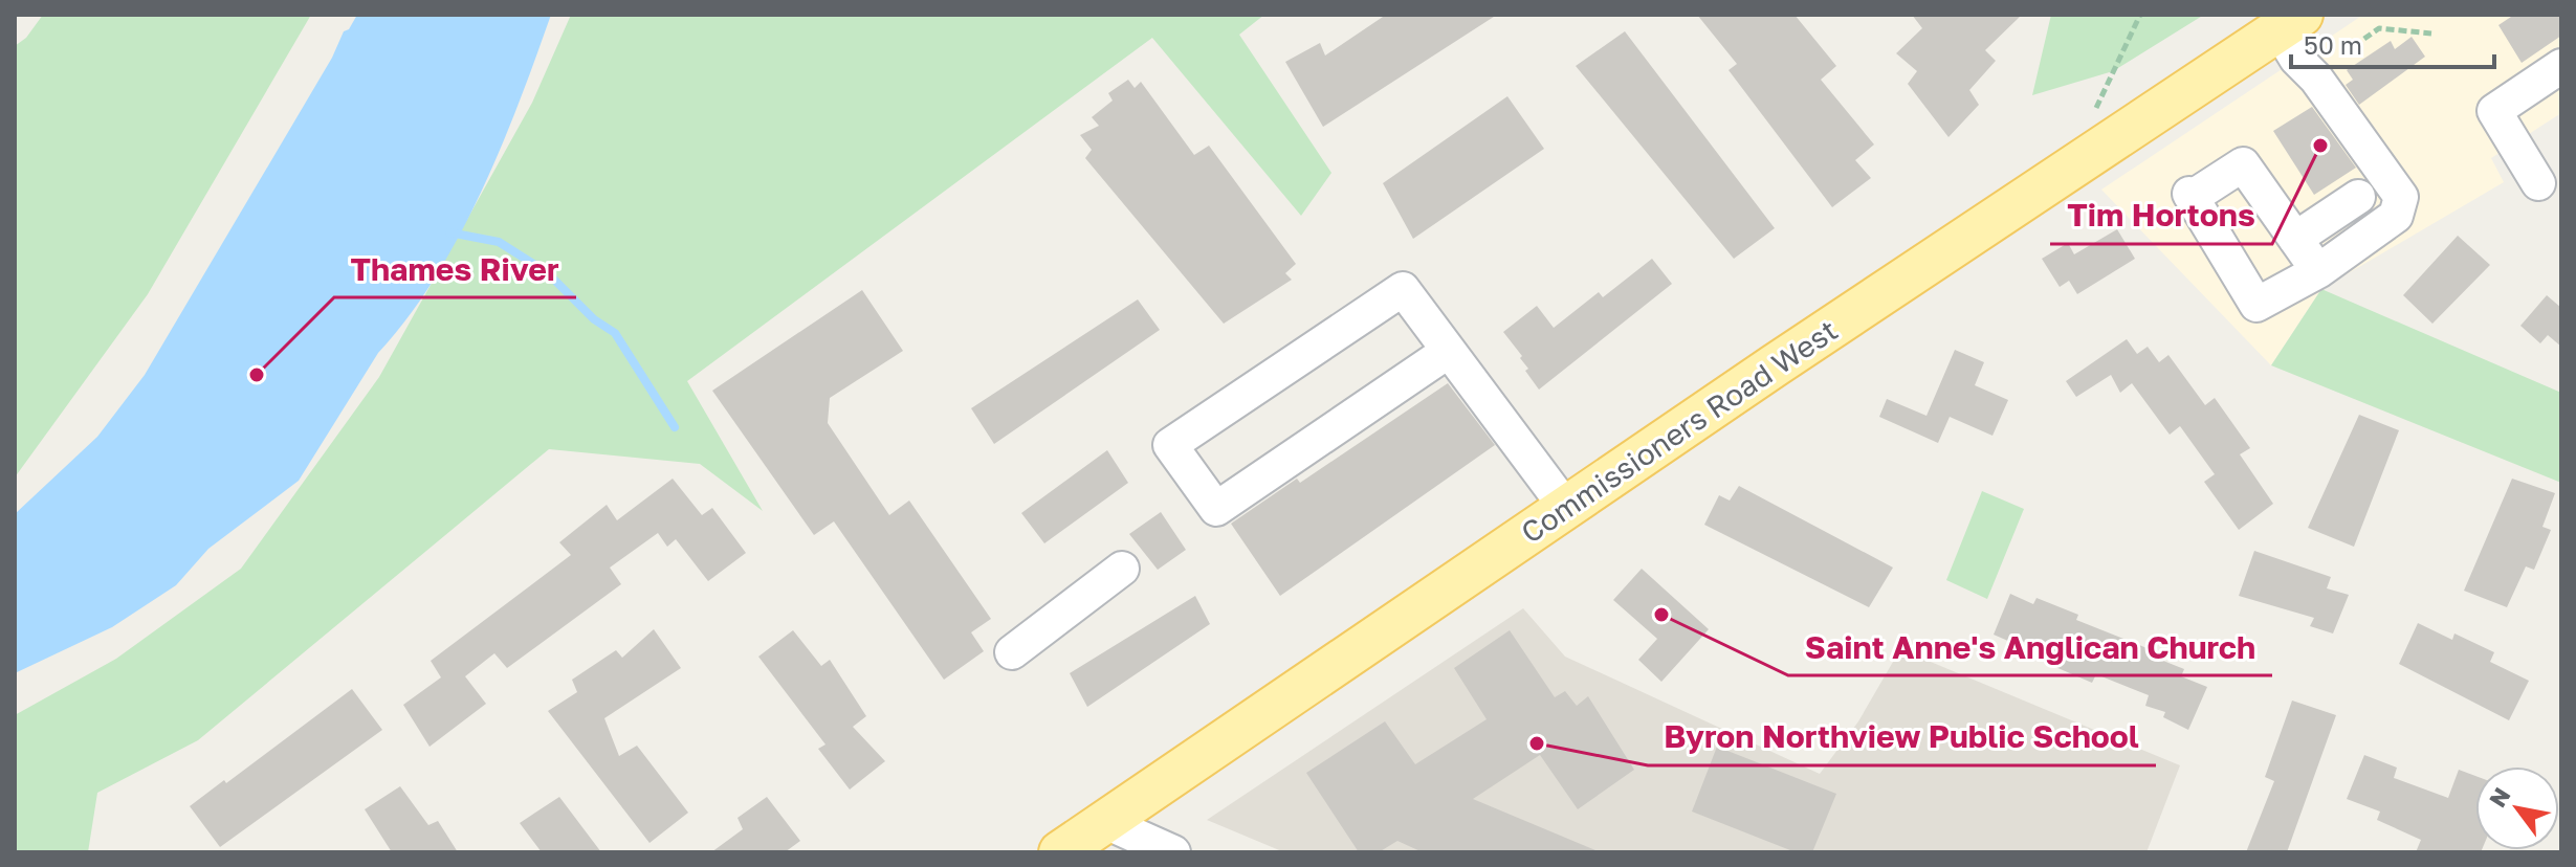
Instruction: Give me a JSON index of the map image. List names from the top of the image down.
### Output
{
  "streets": {
    "main road": ["Commissioners Road West"]
  },
  "places": [
    "Tim Hortons",
    "Thames River",
    "Saint Anne's Anglican Church",
    "Byron Northview Public School"
  ],
  "scale_bar": "50 m",
  "north": "top left"
}
